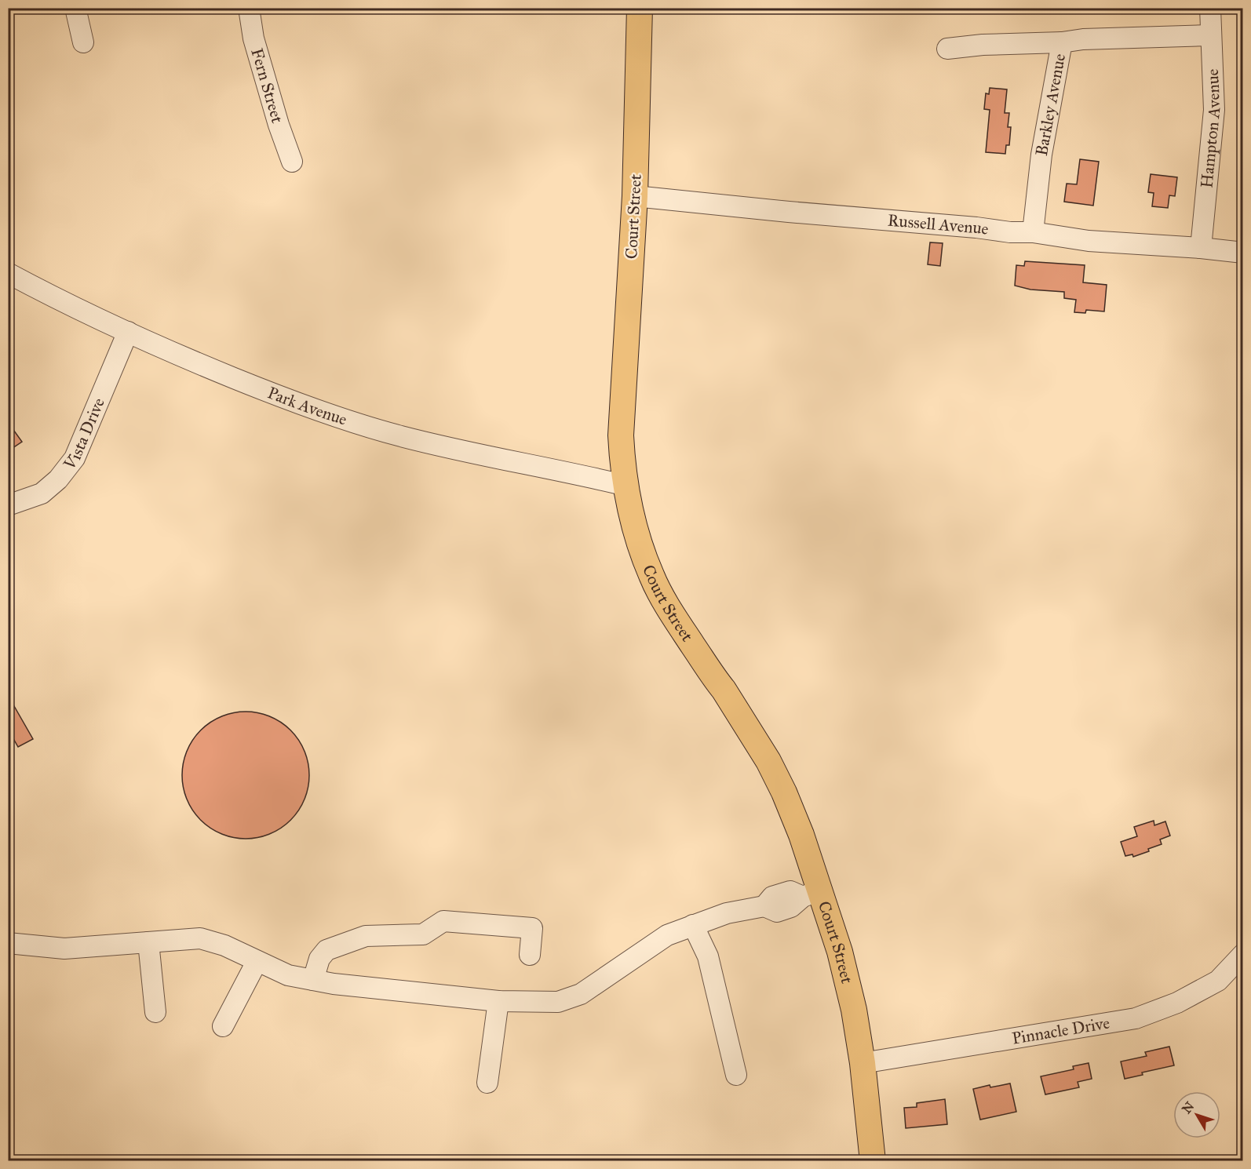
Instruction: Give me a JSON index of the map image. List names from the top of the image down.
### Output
{
  "streets": {
    "main road": ["Court Street"],
    "street": [
      "Fern Street",
      "Barkley Avenue",
      "Hampton Avenue",
      "Russell Avenue",
      "Park Avenue",
      "Vista Drive",
      "Pinnacle Drive"
    ]
  },
  "crossings": [
    ["Barkley Avenue", "Hampton Avenue"],
    ["Barkley Avenue", "Russell Avenue"],
    ["Hampton Avenue", "Russell Avenue"],
    ["Court Street", "Russell Avenue"],
    ["Court Street", "Park Avenue"],
    ["Court Street", "Pinnacle Drive"],
    ["Park Avenue", "Vista Drive"]
  ],
  "north": "top left"
}
